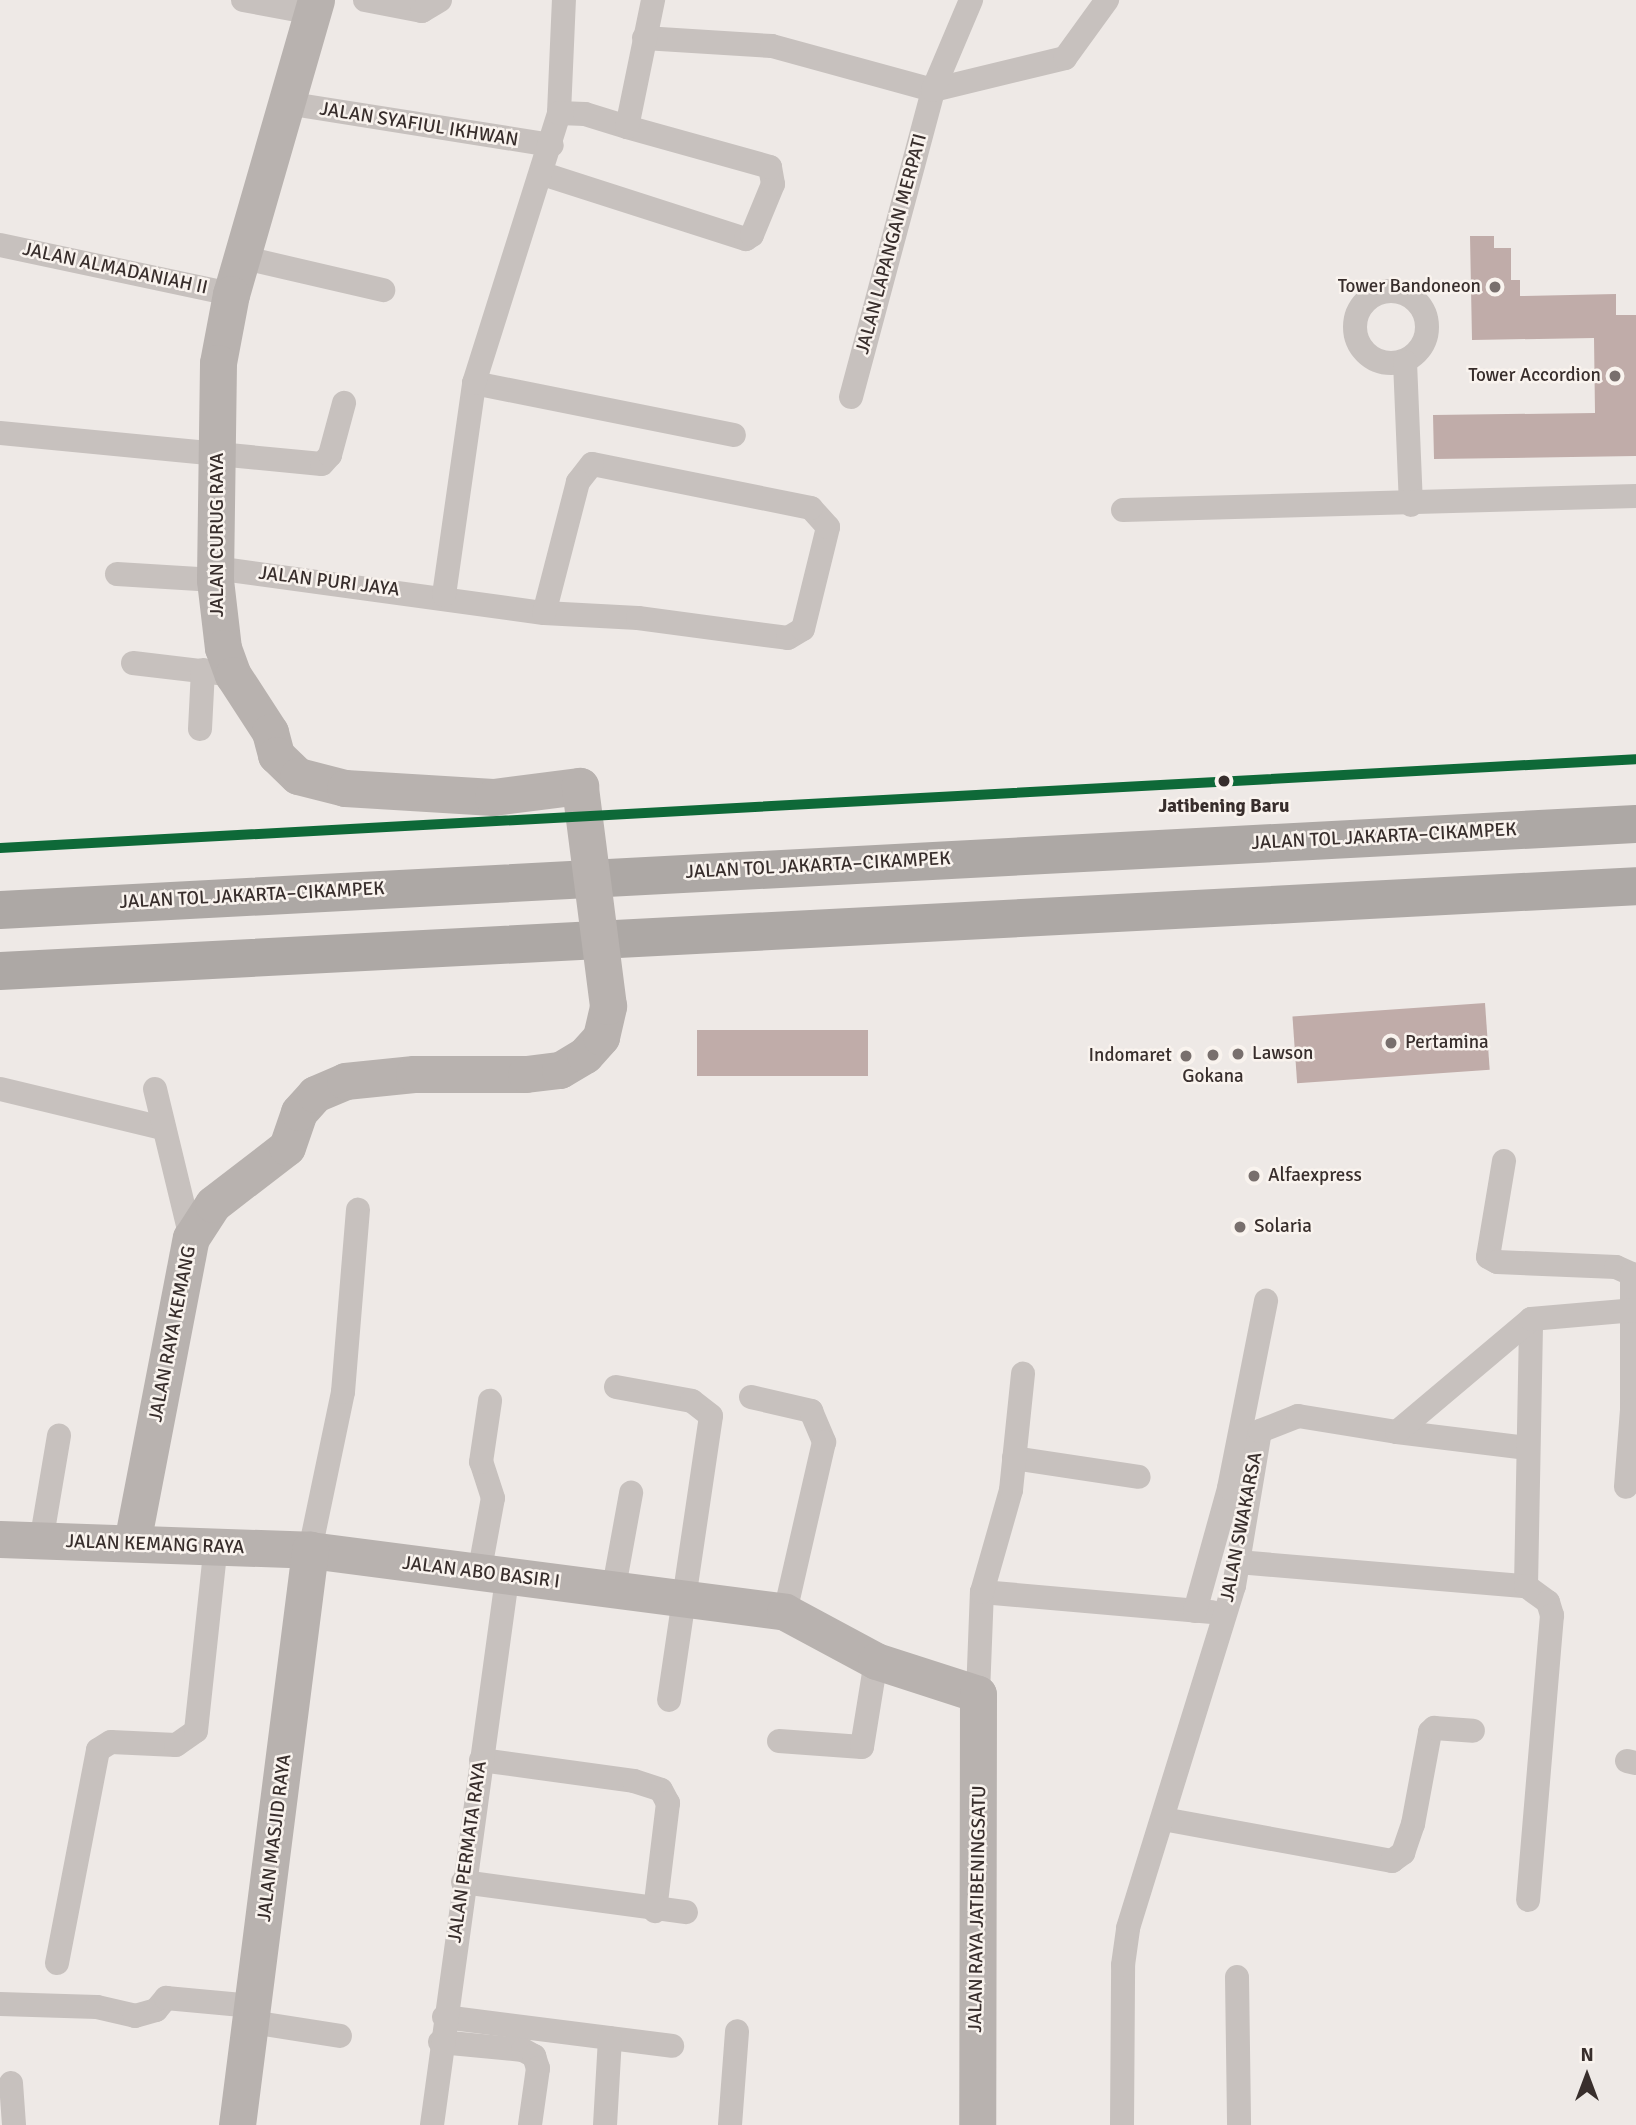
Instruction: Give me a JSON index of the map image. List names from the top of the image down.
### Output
{
  "streets": {
    "highway": ["JALAN TOL JAKARTA–CIKAMPEK"],
    "street": [
      "JALAN SYAFIUL IKHWAN",
      "JALAN LAPANGAN MERPATI",
      "JALAN ALMADANIAH II",
      "JALAN CURUG RAYA",
      "JALAN PURI JAYA",
      "JALAN RAYA KEMANG",
      "JALAN SWAKARSA",
      "JALAN KEMANG RAYA",
      "JALAN ABO BASIR I",
      "JALAN MASJID RAYA",
      "JALAN PERMATA RAYA",
      "JALAN RAYA JATIBENINGSATU"
    ]
  },
  "crossings": [
    ["JALAN SYAFIUL IKHWAN", "JALAN CURUG RAYA"],
    ["JALAN ALMADANIAH II", "JALAN CURUG RAYA"],
    ["JALAN CURUG RAYA", "JALAN PURI JAYA"],
    ["JALAN CURUG RAYA", "JALAN RAYA KEMANG"],
    ["JALAN RAYA KEMANG", "JALAN KEMANG RAYA"],
    ["JALAN KEMANG RAYA", "JALAN ABO BASIR I"],
    ["JALAN KEMANG RAYA", "JALAN MASJID RAYA"],
    ["JALAN ABO BASIR I", "JALAN MASJID RAYA"],
    ["JALAN ABO BASIR I", "JALAN PERMATA RAYA"],
    ["JALAN ABO BASIR I", "JALAN RAYA JATIBENINGSATU"]
  ],
  "places": [
    "Tower Bandoneon",
    "Tower Accordion",
    "Jatibening Baru",
    "Pertamina",
    "Lawson",
    "Gokana",
    "Indomaret",
    "Alfaexpress",
    "Solaria"
  ],
  "north": "top"
}
